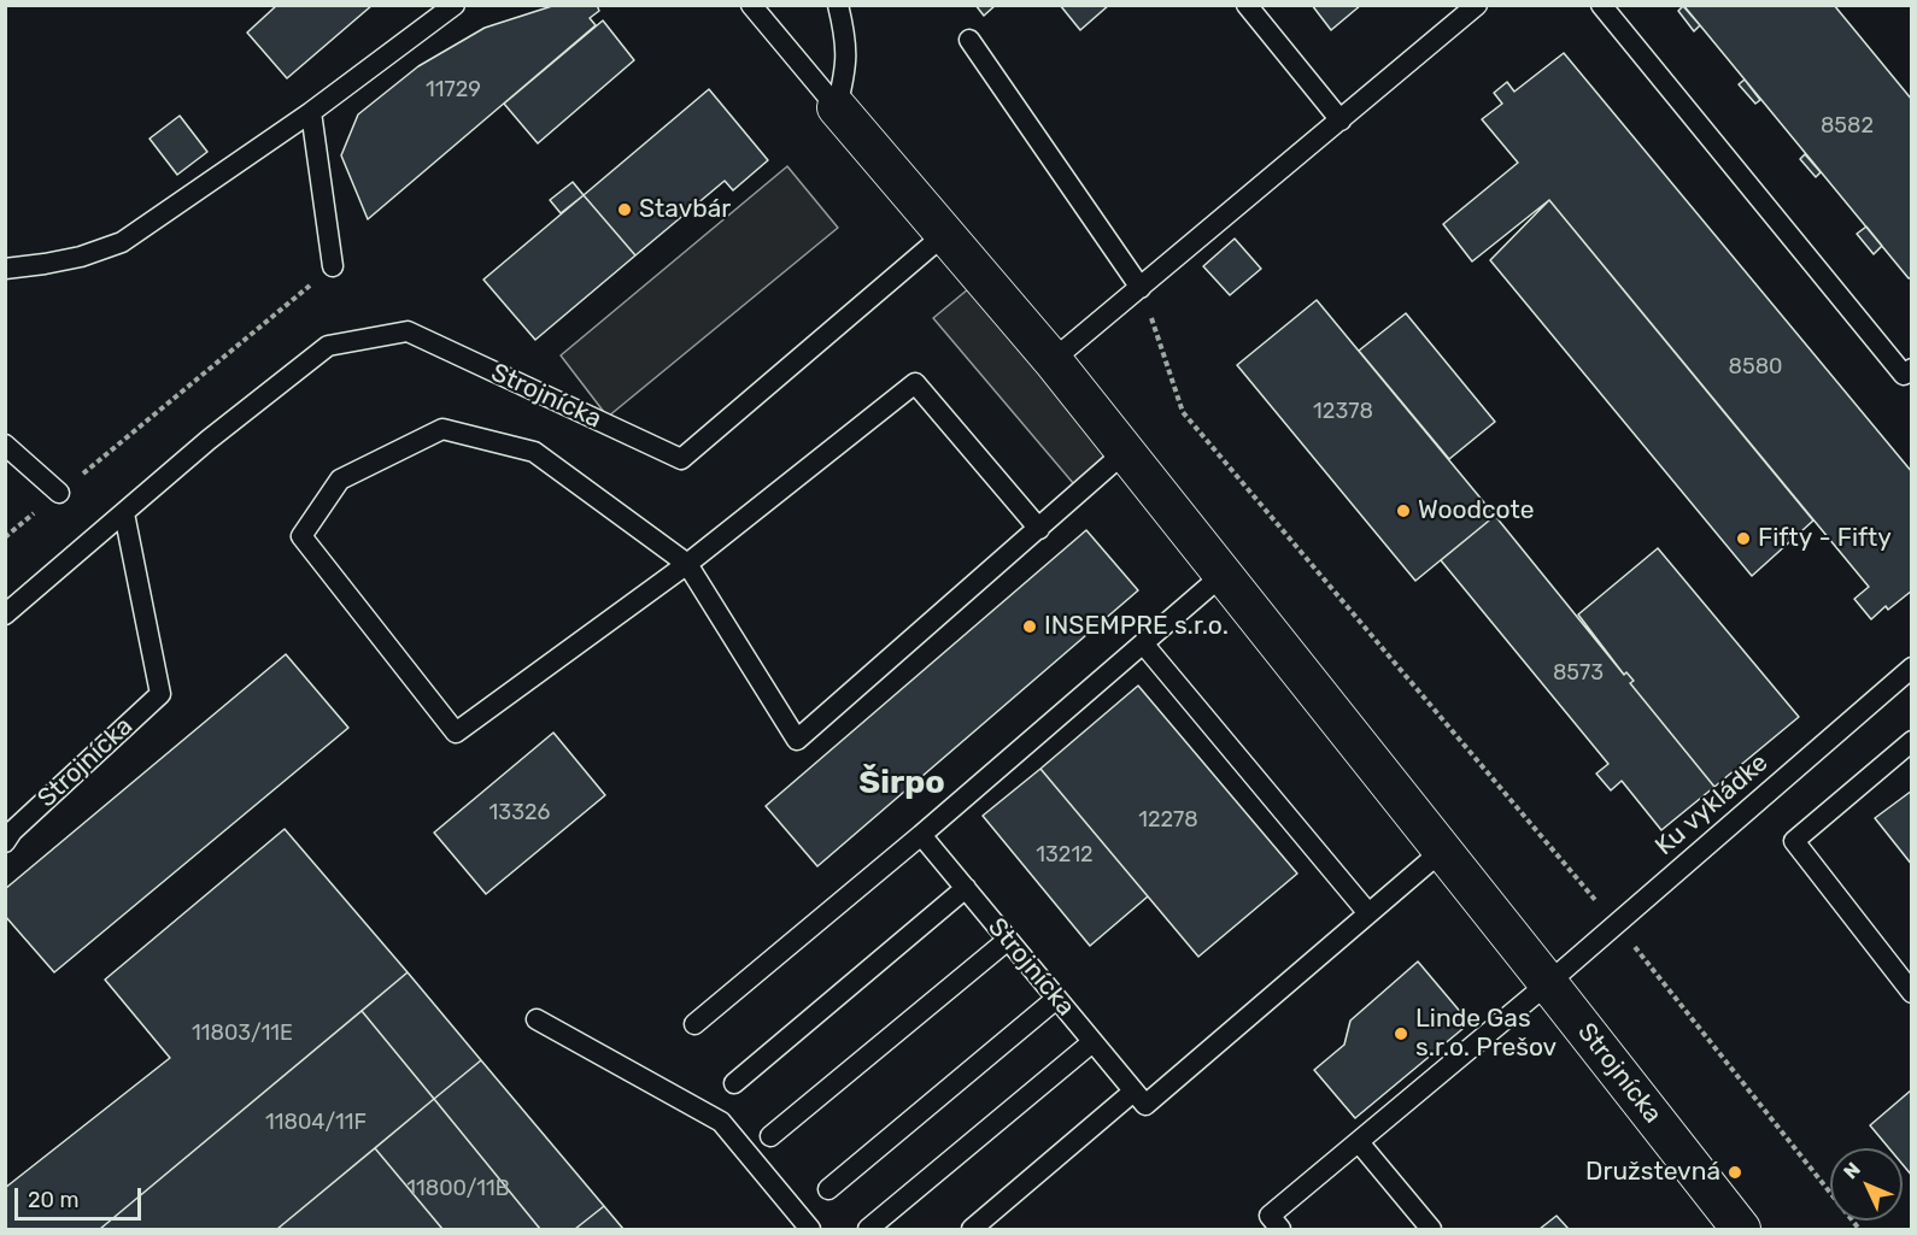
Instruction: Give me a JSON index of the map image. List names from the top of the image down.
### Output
{
  "streets": {
    "street": ["Strojnícka"],
    "lane": ["Ku vykládke"]
  },
  "crossings": [
    ["Strojnícka", "Ku vykládke"]
  ],
  "districts": ["Širpo"],
  "places": [
    "Stavbár",
    "Woodcote",
    "Fifty - Fifty",
    "INSEMPRE s.r.o.",
    "Linde Gas s.r.o. Prešov",
    "Družstevná"
  ],
  "house_numbers": [
    "11729",
    "8582",
    "8580",
    "12378",
    "8573",
    "13326",
    "12278",
    "13212",
    "11803/11E",
    "11804/11F",
    "11800/11B"
  ],
  "scale_bar": "20 m",
  "north": "top left"
}
